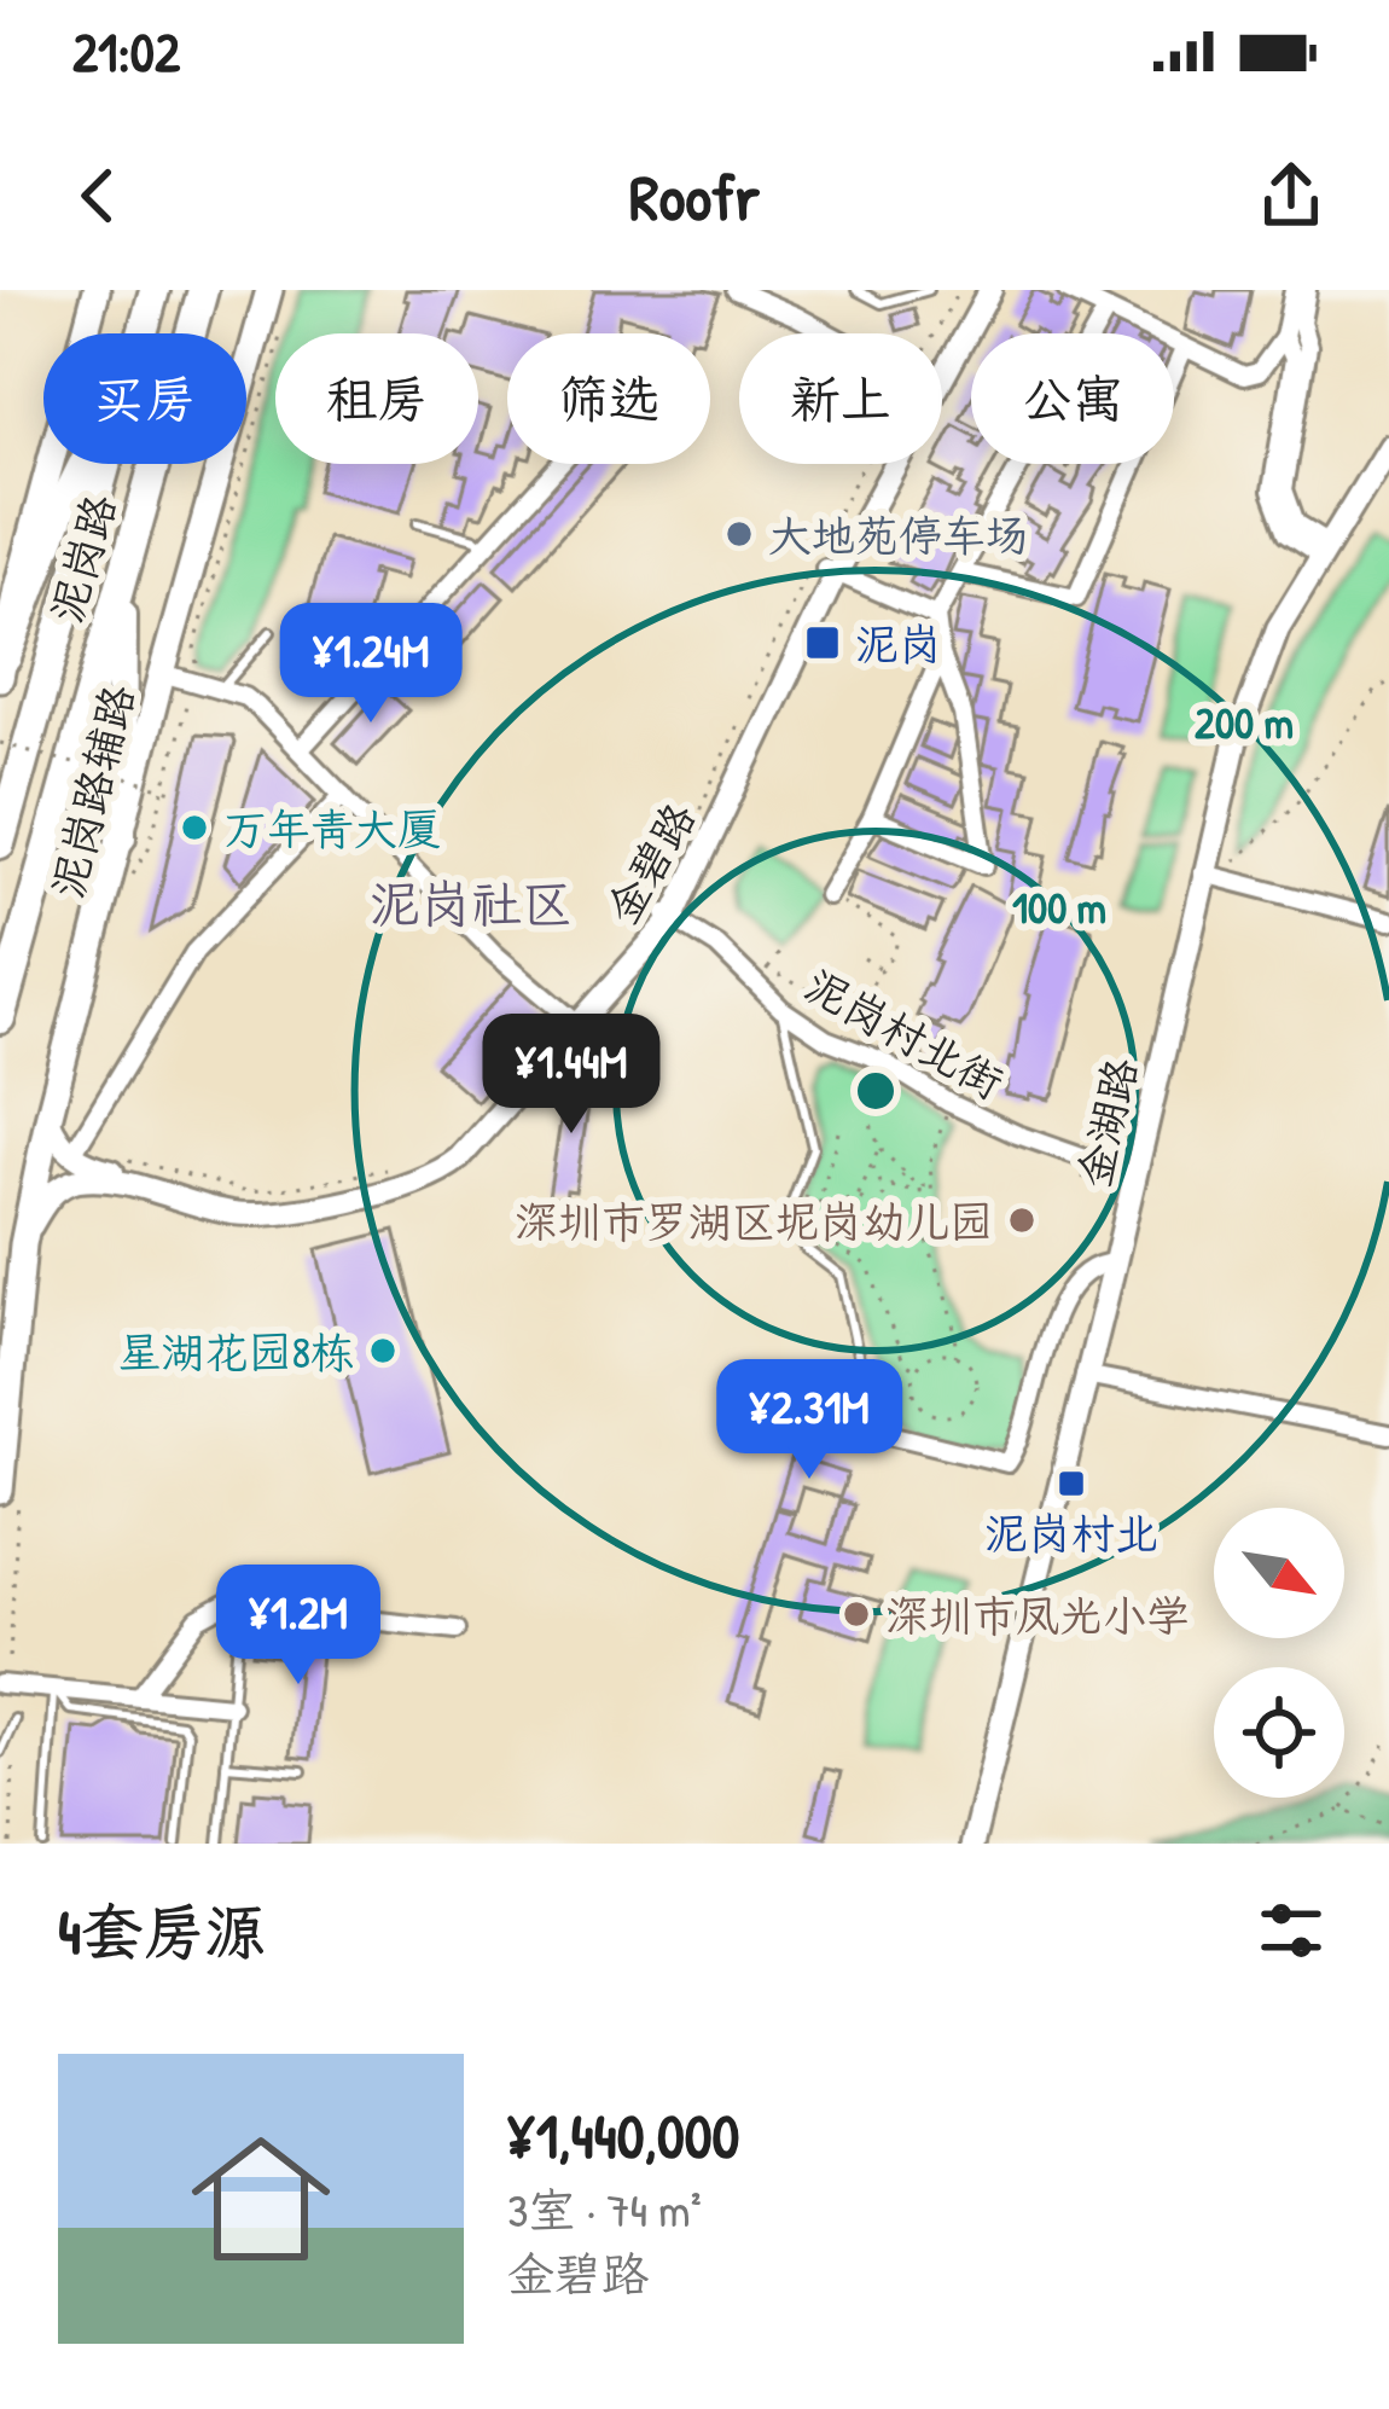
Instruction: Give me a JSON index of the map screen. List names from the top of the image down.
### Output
{
  "streets": {
    "highway": ["泥岗路"],
    "main road": ["泥岗路辅路"],
    "street": ["金碧路", "泥岗村北街", "金湖路"]
  },
  "crossings": [
    ["泥岗路辅路", "金碧路"],
    ["金碧路", "泥岗村北街"],
    ["泥岗村北街", "金湖路"]
  ],
  "districts": ["泥岗社区"],
  "places": {
    "other": [
      "大地苑停车场",
      "万年青大厦",
      "深圳市罗湖区坭岗幼儿园",
      "星湖花园8栋",
      "深圳市凤光小学"
    ],
    "transit": ["泥岗", "泥岗村北"]
  },
  "north": "bottom right",
  "page": {
    "status": "21:02",
    "header": "Roofr",
    "chip": [
      "买房",
      "租房",
      "筛选",
      "新上",
      "公寓"
    ],
    "price": [
      "¥1.24M",
      "¥1.44M",
      "¥2.31M",
      "¥1.2M"
    ],
    "heading": "4套房源",
    "list": [
      {
        "name": "¥1,440,000",
        "note": "3室 · 74 m² · 金碧路"
      }
    ]
  },
  "rings": ["200 m", "100 m"]
}
